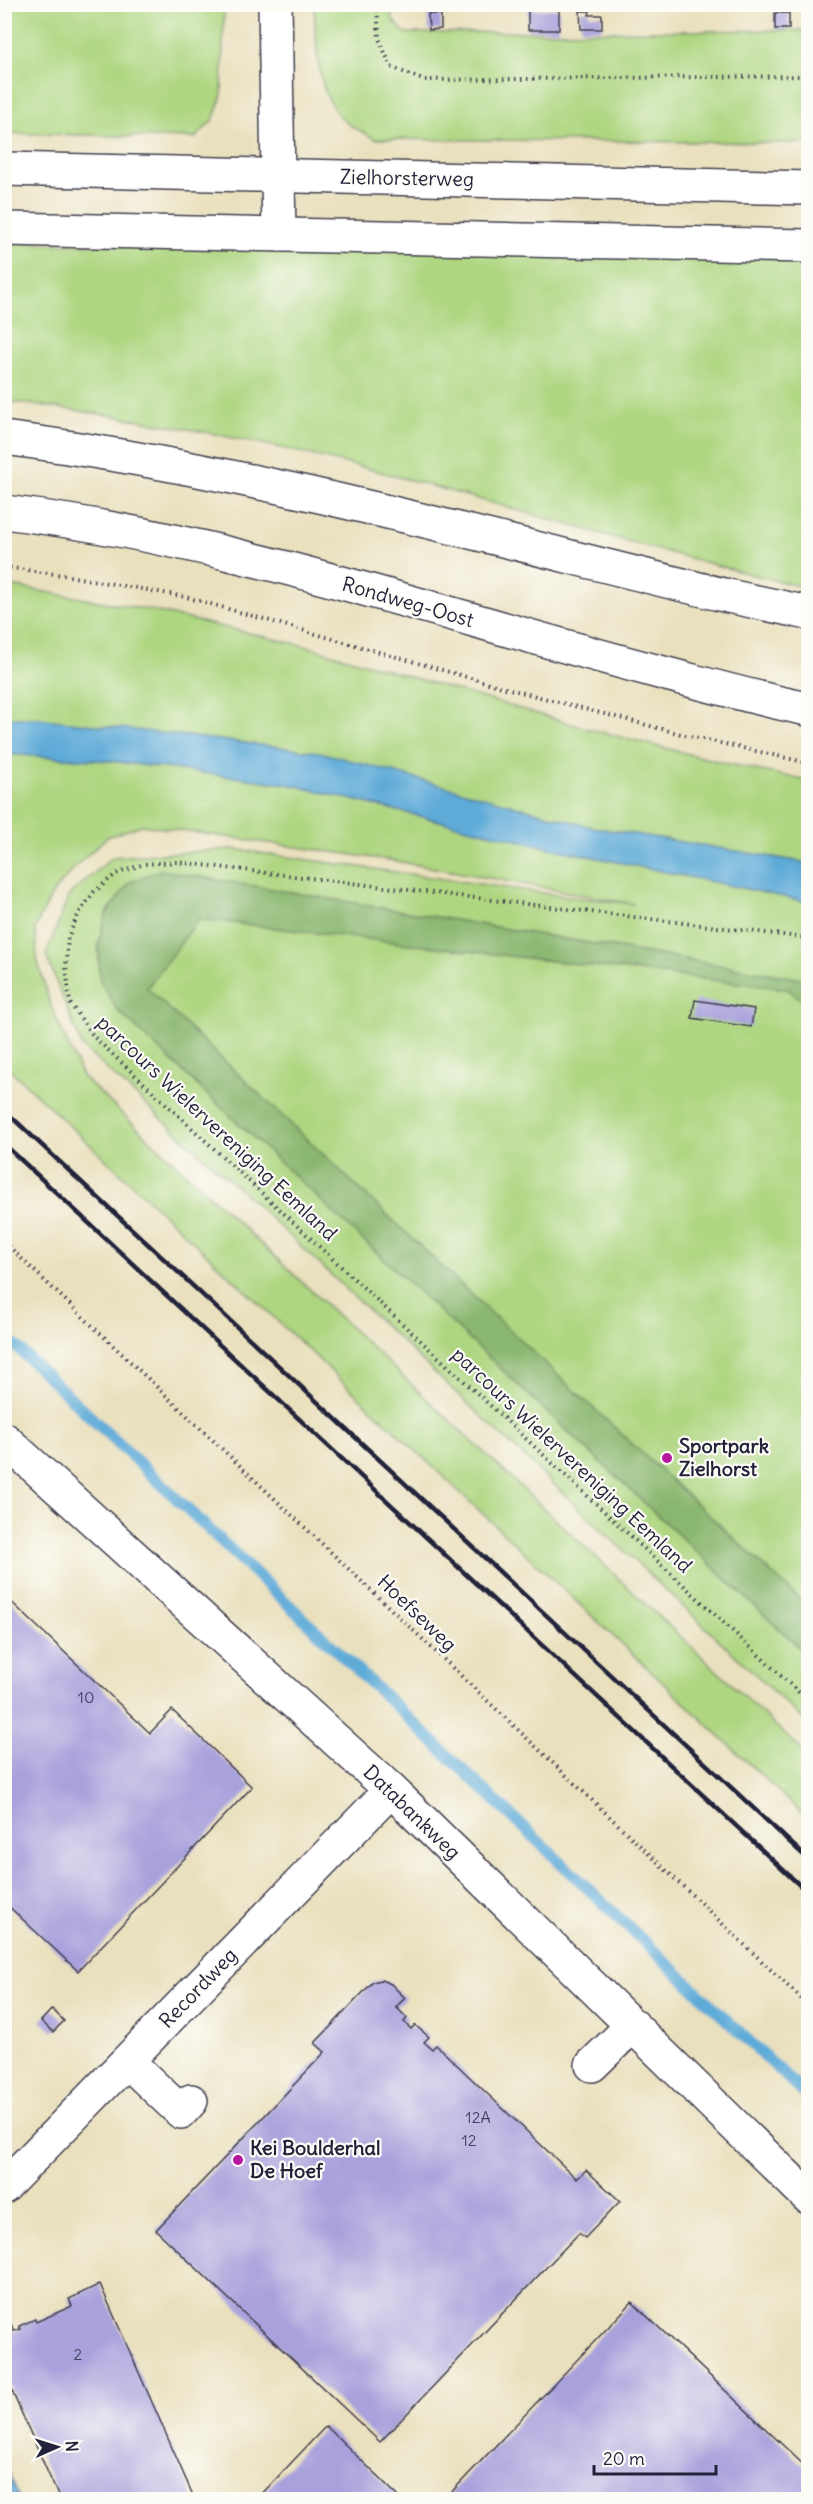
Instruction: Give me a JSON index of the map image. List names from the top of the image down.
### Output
{
  "streets": {
    "main road": [
      "Zielhorsterweg",
      "Rondweg-Oost",
      "Databankweg",
      "Recordweg"
    ],
    "path": ["parcours Wielervereniging Eemland", "Hoefseweg"]
  },
  "crossings": [
    ["Databankweg", "Recordweg"]
  ],
  "places": ["Sportpark Zielhorst", "Kei Boulderhal De Hoef"],
  "house_numbers": [
    "10",
    "12A",
    "12",
    "2"
  ],
  "scale_bar": "20 m",
  "north": "right"
}
